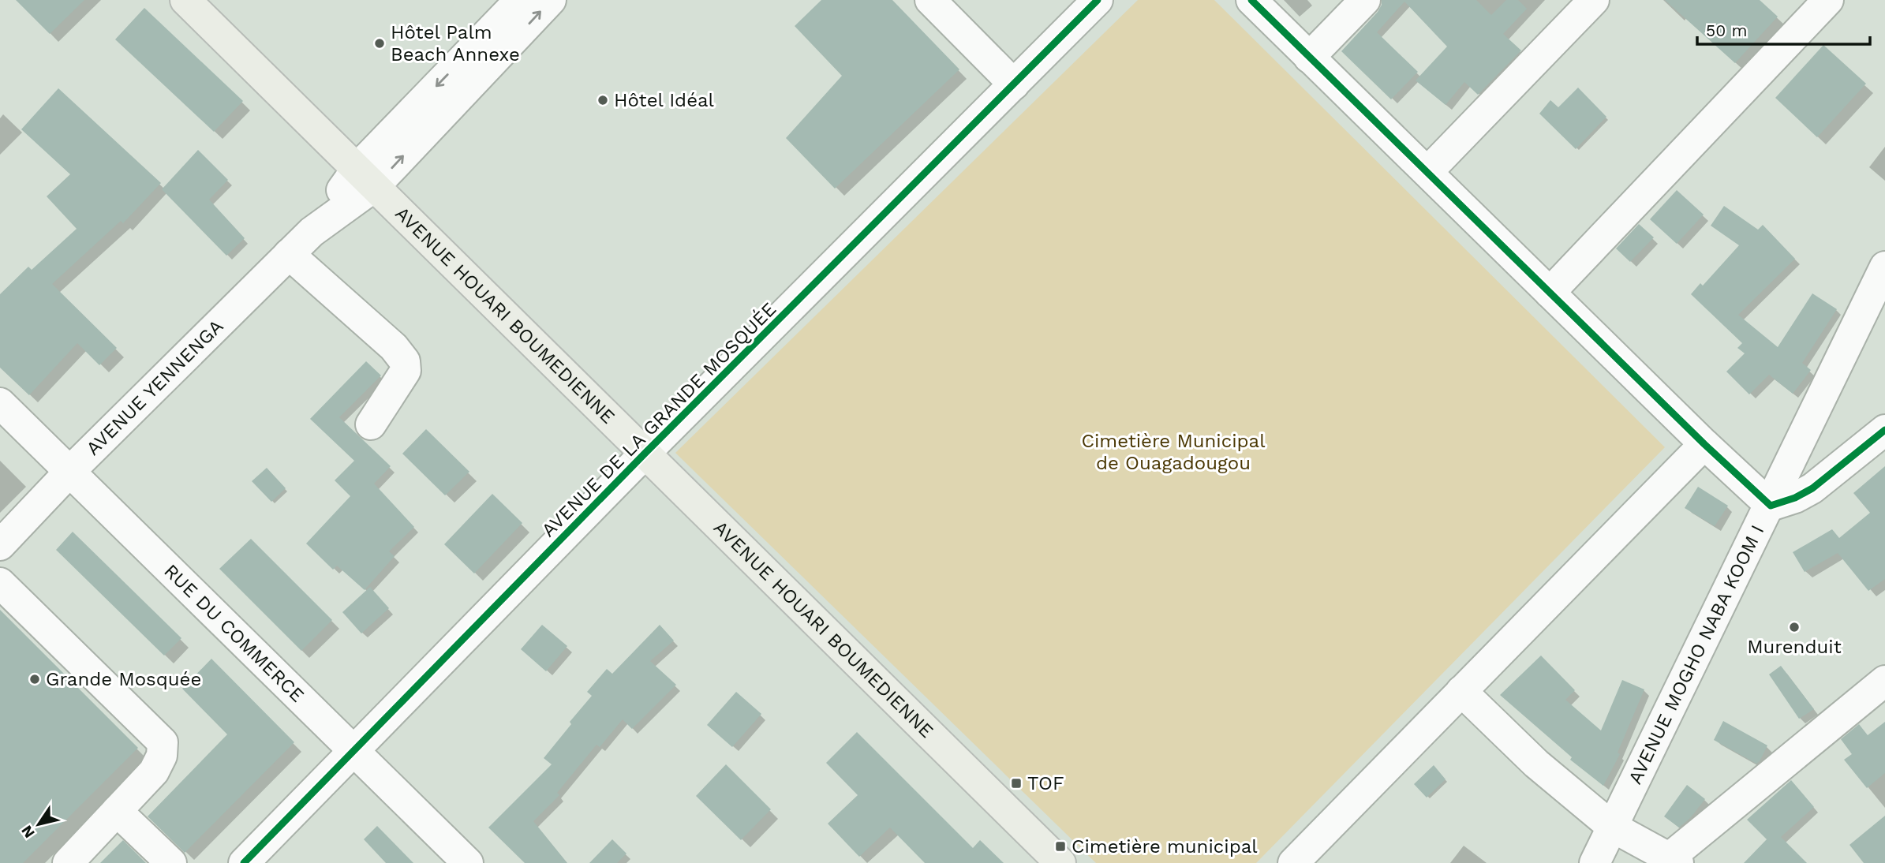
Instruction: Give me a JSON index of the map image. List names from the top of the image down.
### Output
{
  "streets": {
    "main road": ["AVENUE HOUARI BOUMEDIENNE"],
    "street": [
      "AVENUE YENNENGA",
      "AVENUE DE LA GRANDE MOSQUÉE",
      "RUE DU COMMERCE",
      "AVENUE MOGHO NABA KOOM I"
    ]
  },
  "crossings": [
    ["AVENUE HOUARI BOUMEDIENNE", "AVENUE YENNENGA"],
    ["AVENUE HOUARI BOUMEDIENNE", "AVENUE DE LA GRANDE MOSQUÉE"],
    ["AVENUE YENNENGA", "RUE DU COMMERCE"],
    ["AVENUE DE LA GRANDE MOSQUÉE", "RUE DU COMMERCE"]
  ],
  "parks": ["Cimetière Municipal de Ouagadougou"],
  "places": {
    "other": [
      "Hôtel Palm Beach Annexe",
      "Hôtel Idéal",
      "Murenduit",
      "Grande Mosquée"
    ],
    "transit": ["TOF", "Cimetière municipal"]
  },
  "scale_bar": "50 m",
  "north": "bottom left"
}
